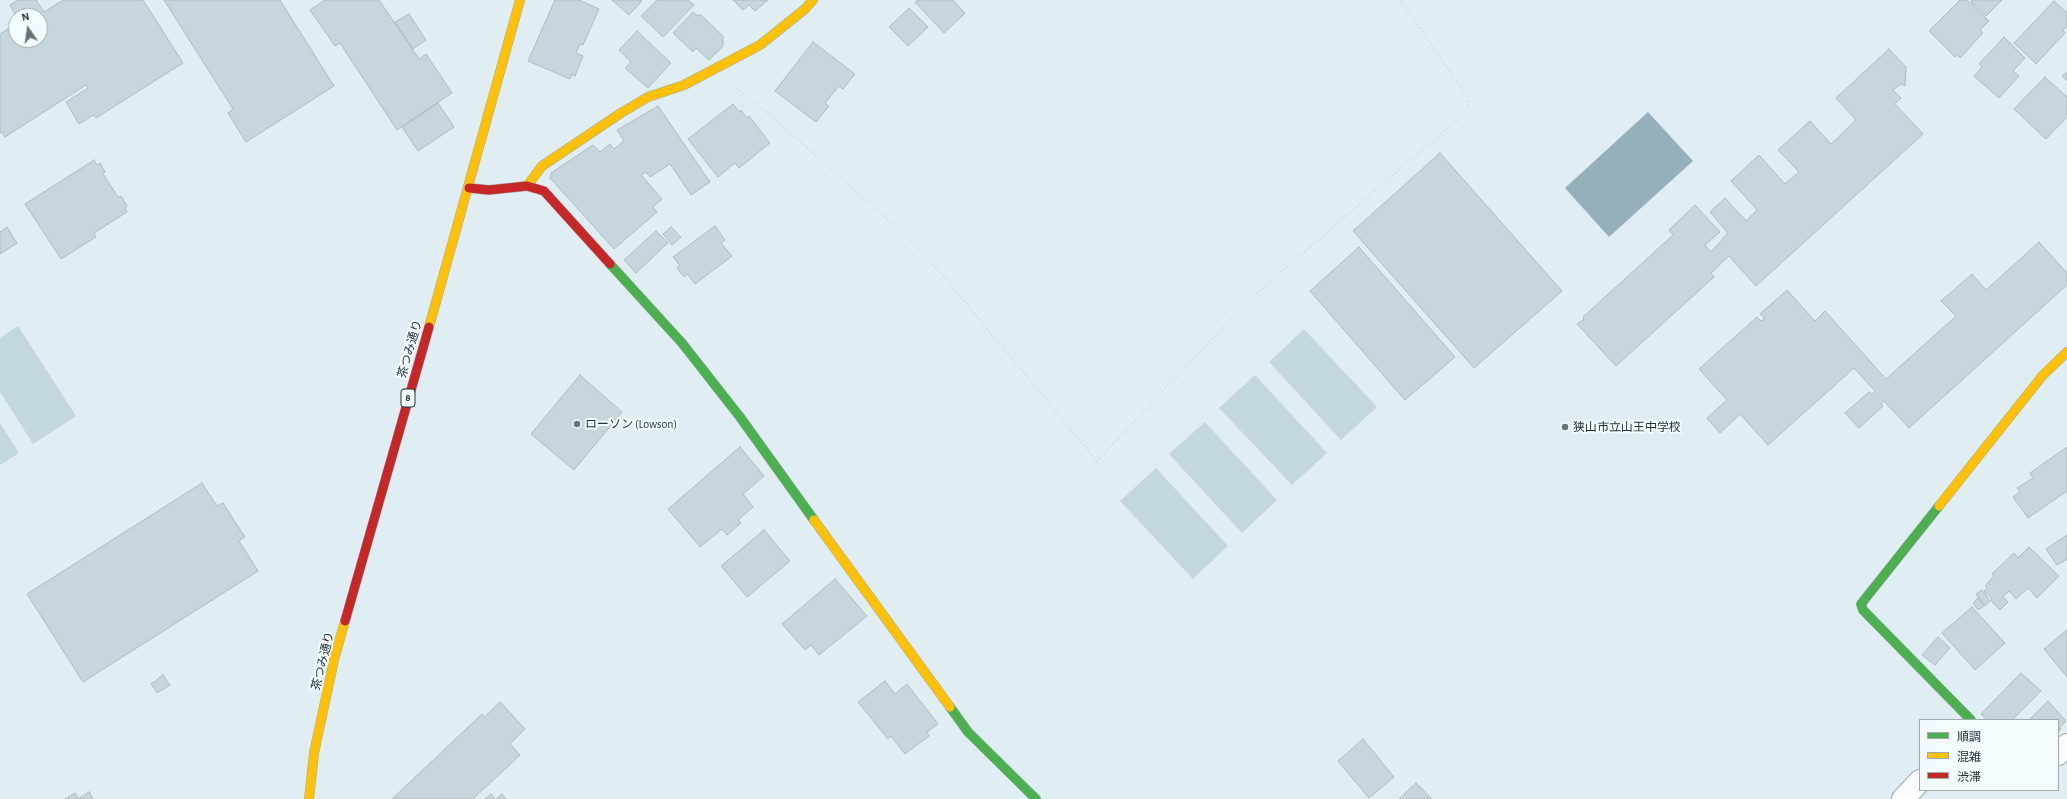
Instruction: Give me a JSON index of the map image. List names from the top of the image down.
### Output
{
  "streets": {
    "street": ["茶つみ通り", "8"]
  },
  "places": ["ローソン (Lowson)", "狭山市立山王中学校"],
  "legend": ["順調", "混雑", "渋滞"],
  "north": "top"
}
